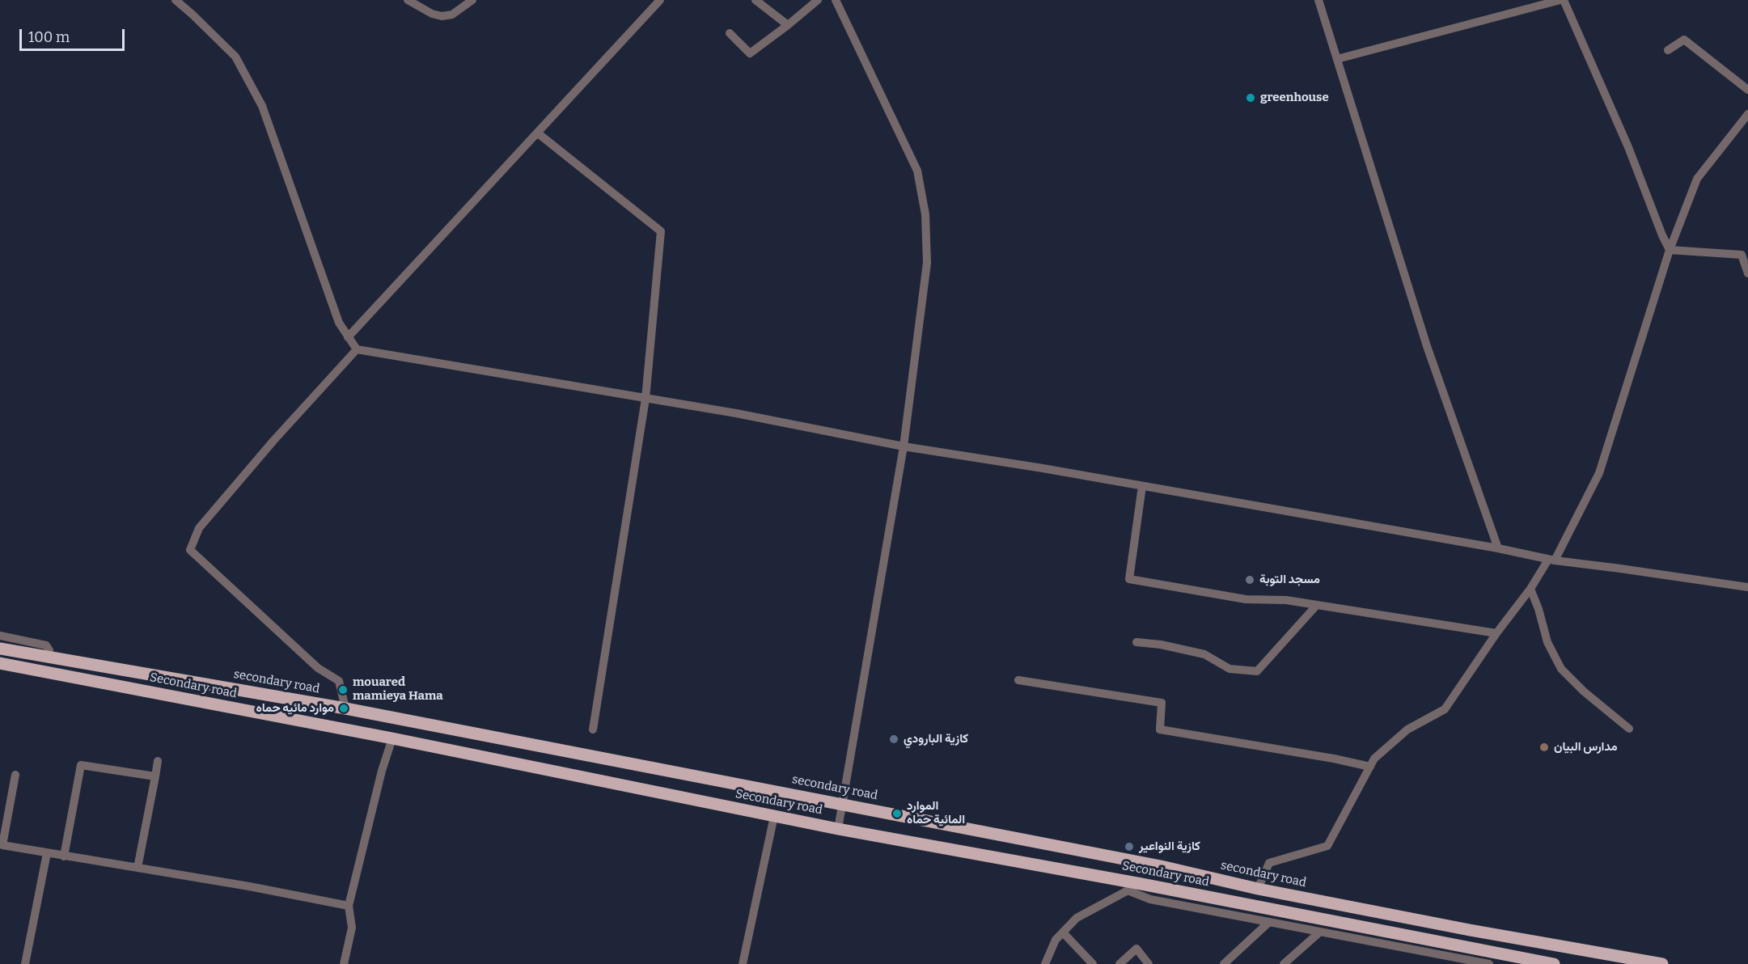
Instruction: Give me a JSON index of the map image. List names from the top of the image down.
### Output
{
  "streets": {
    "main road": ["secondary road", "Secondary road"]
  },
  "places": [
    "greenhouse",
    "مسجد التوبة",
    "mouared mamieya Hama",
    "موارد مائيه حماه",
    "كازية البارودي",
    "مدارس البيان",
    "الموارد المائية حماه",
    "كازية النواعير"
  ],
  "scale_bar": "100 m"
}
